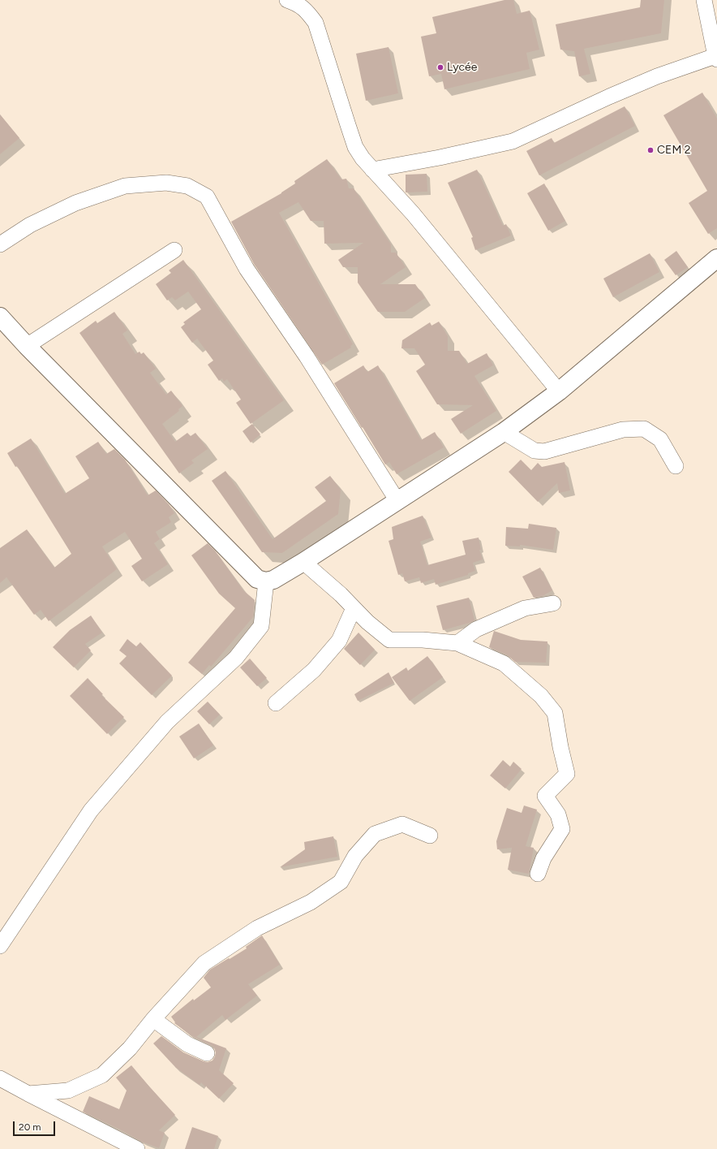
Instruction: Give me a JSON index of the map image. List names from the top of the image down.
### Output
{
  "places": ["Lycée", "CEM 2"],
  "scale_bar": "20 m"
}
